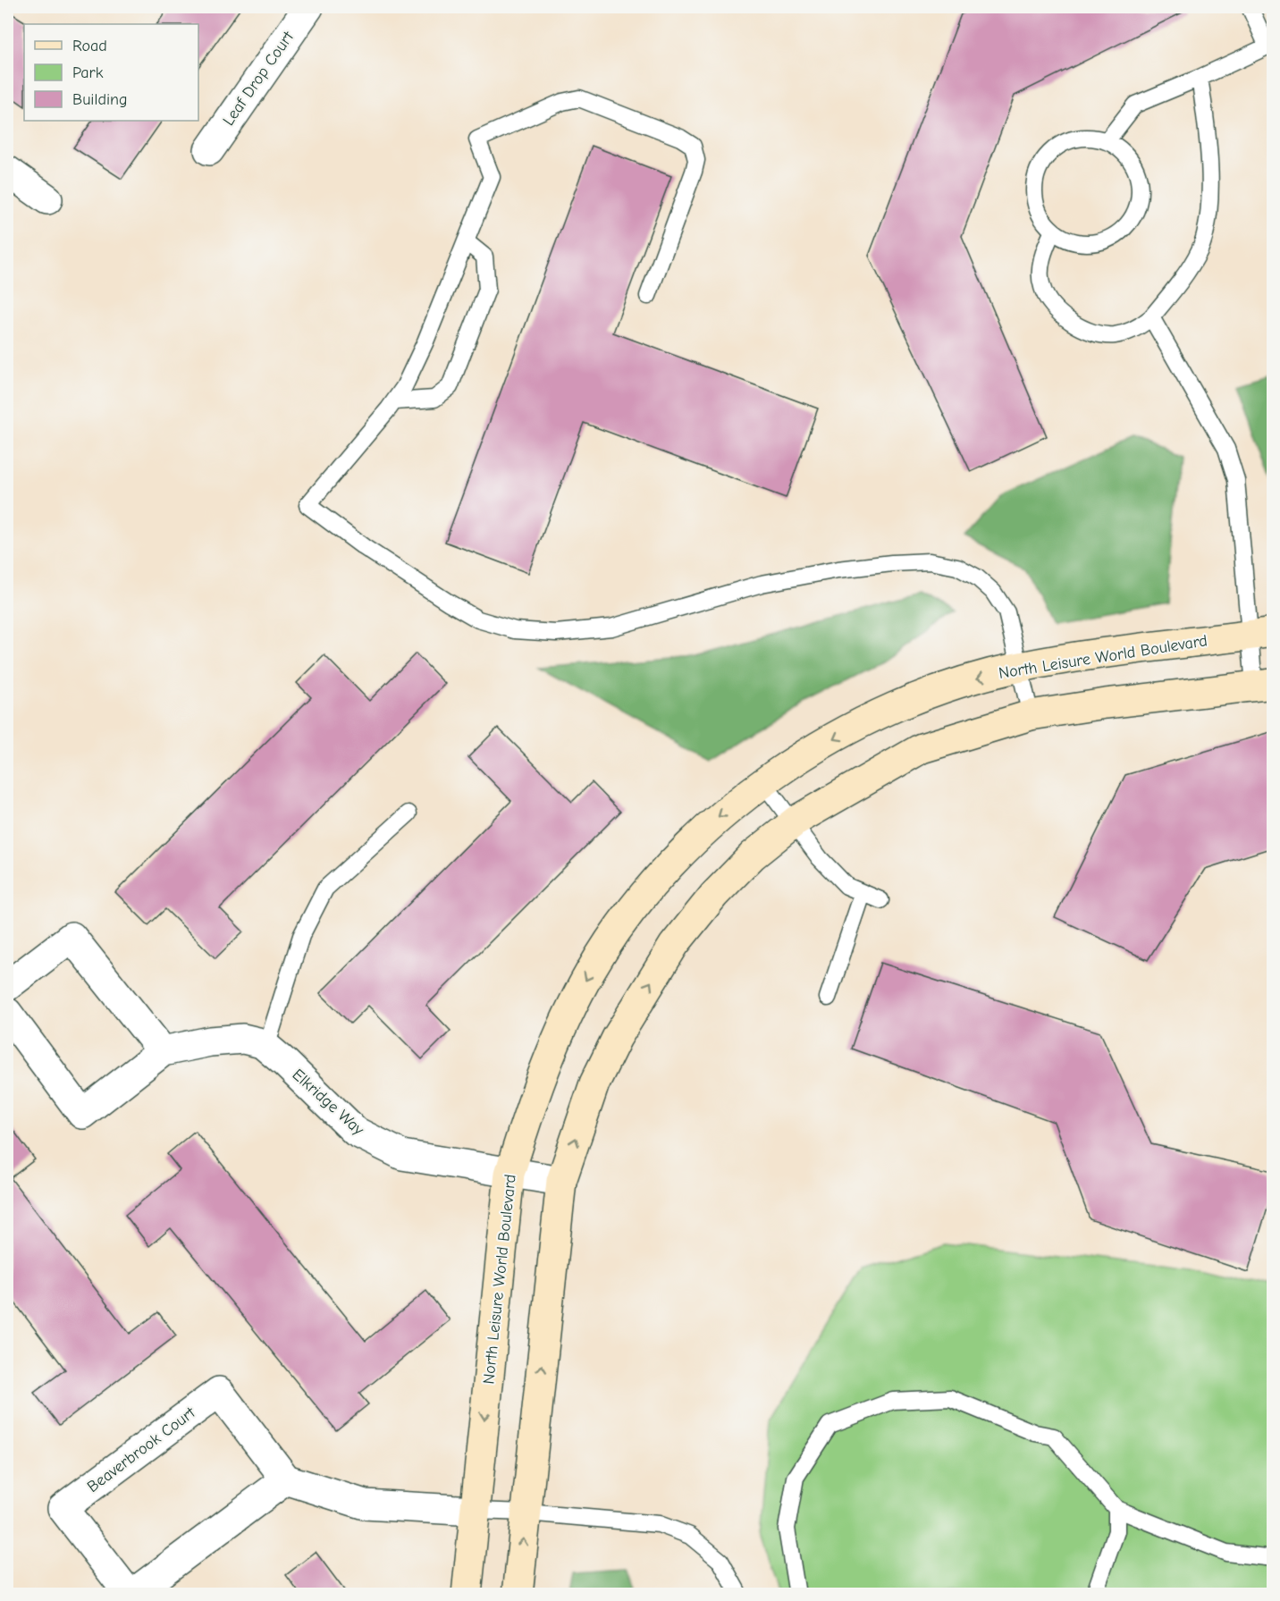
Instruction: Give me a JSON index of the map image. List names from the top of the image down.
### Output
{
  "streets": {
    "street": [
      "Leaf Drop Court",
      "North Leisure World Boulevard",
      "Elkridge Way",
      "Beaverbrook Court"
    ]
  },
  "crossings": [
    ["North Leisure World Boulevard", "Elkridge Way"]
  ],
  "legend": ["Road", "Park", "Building"]
}
